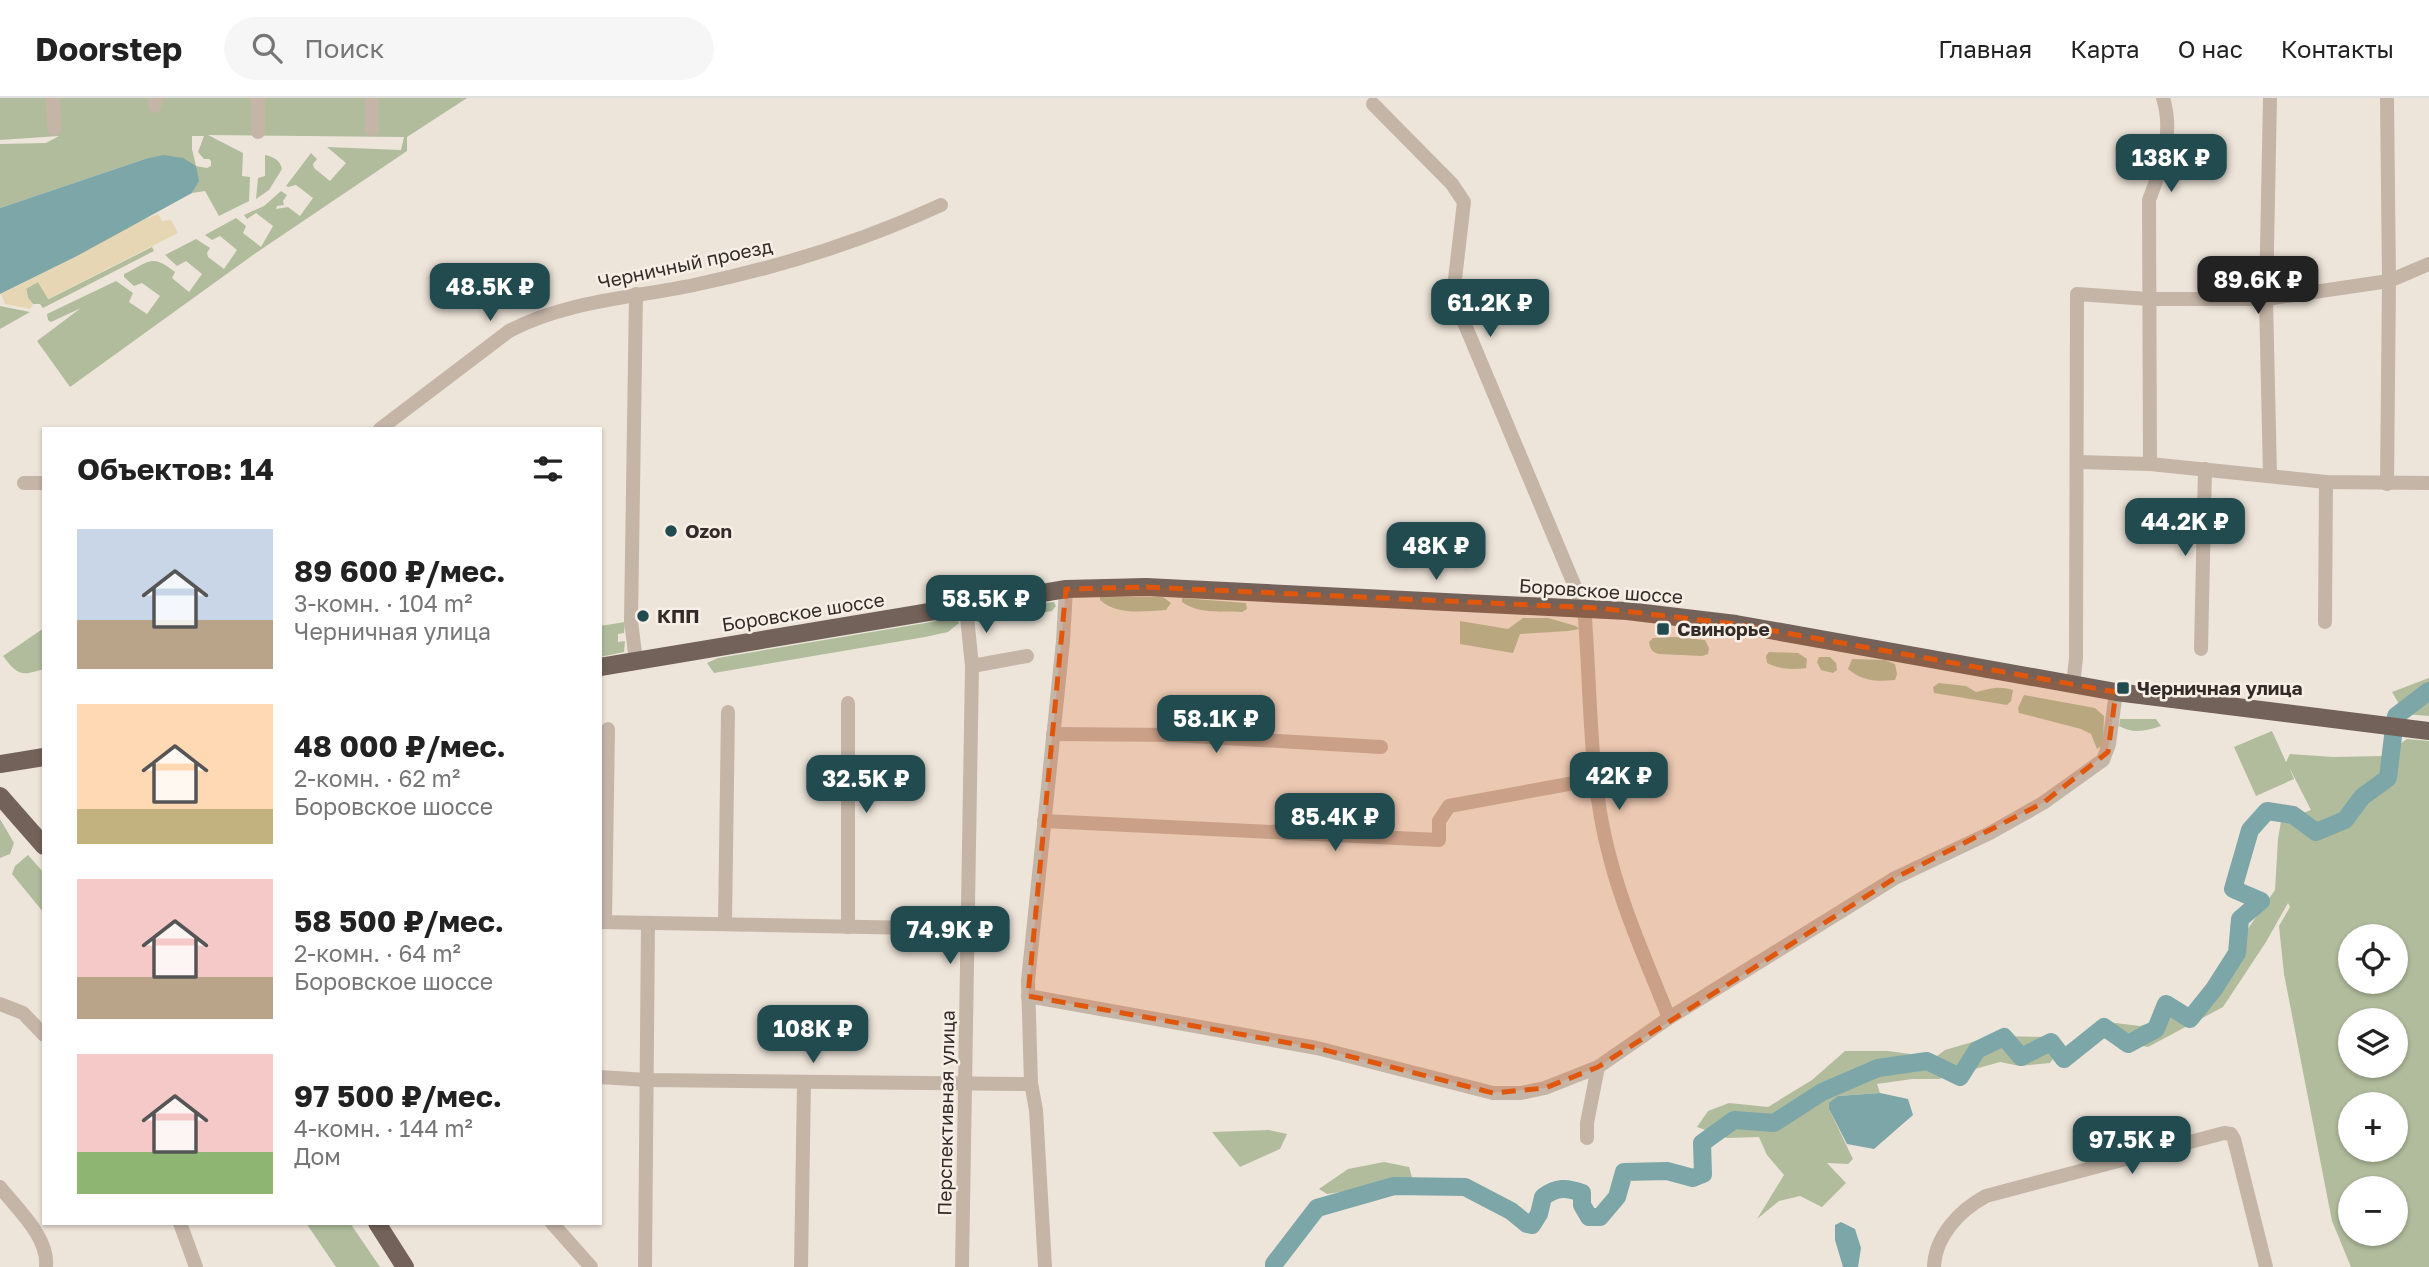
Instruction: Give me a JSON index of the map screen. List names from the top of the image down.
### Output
{
  "streets": {
    "main road": ["Боровское шоссе"],
    "street": ["Черничный проезд", "Перспективная улица"]
  },
  "crossings": [
    ["Боровское шоссе", "Перспективная улица"]
  ],
  "places": {
    "other": ["Ozon", "КПП"],
    "transit": ["Свинорье", "Черничная улица"]
  },
  "page": {
    "header": "Doorstep",
    "search": "Поиск",
    "nav": [
      "Главная",
      "Карта",
      "О нас",
      "Контакты"
    ],
    "price": [
      "138K ₽",
      "89.6K ₽",
      "48.5K ₽",
      "61.2K ₽",
      "44.2K ₽",
      "48K ₽",
      "58.5K ₽",
      "58.1K ₽",
      "42K ₽",
      "32.5K ₽",
      "85.4K ₽",
      "74.9K ₽",
      "108K ₽",
      "97.5K ₽"
    ],
    "heading": "Объектов: 14",
    "list": [
      {
        "name": "89 600 ₽/мес.",
        "note": "3-комн. · 104 m² · Черничная улица"
      },
      {
        "name": "48 000 ₽/мес.",
        "note": "2-комн. · 62 m² · Боровское шоссе"
      },
      {
        "name": "58 500 ₽/мес.",
        "note": "2-комн. · 64 m² · Боровское шоссе"
      },
      {
        "name": "97 500 ₽/мес.",
        "note": "4-комн. · 144 m² · Дом"
      }
    ],
    "map_buttons": ["+", "−"]
  }
}
